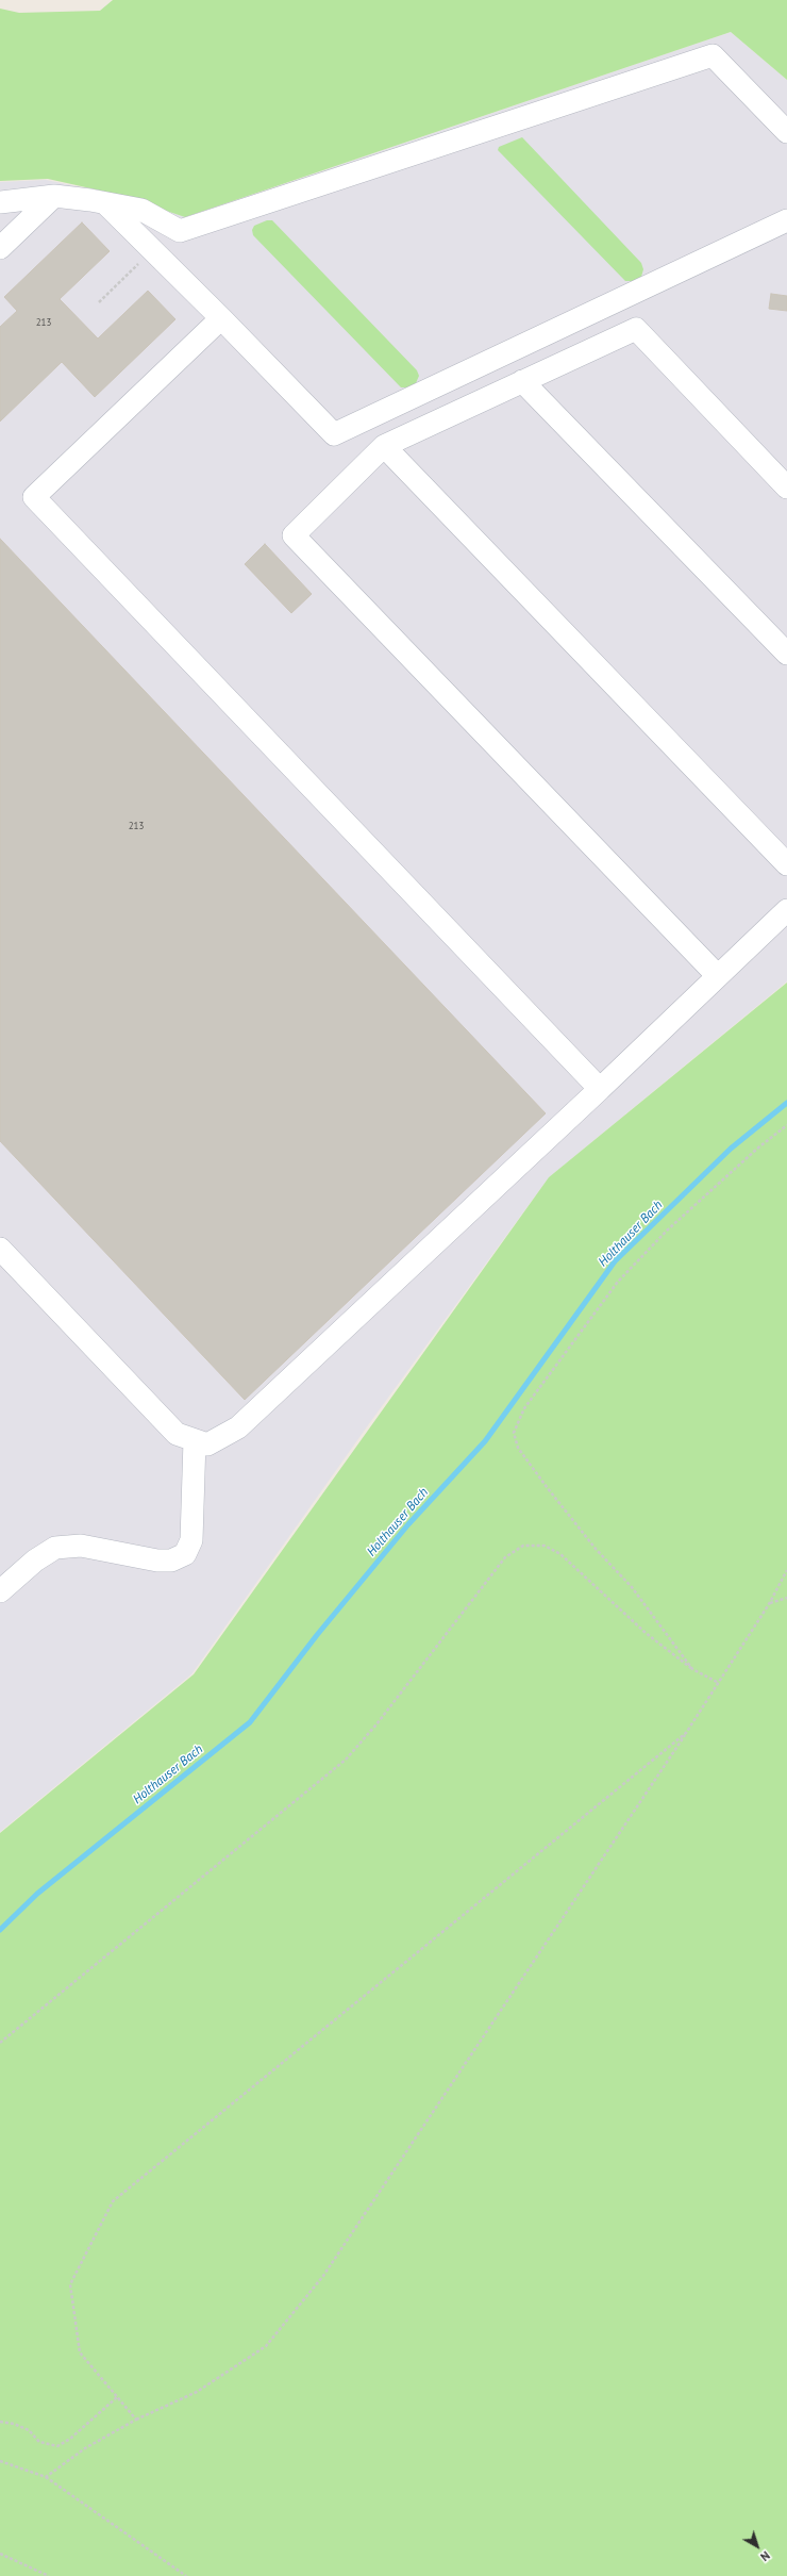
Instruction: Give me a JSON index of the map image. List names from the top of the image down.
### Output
{
  "water": ["Holthauser Bach"],
  "house_numbers": ["213", "213"],
  "north": "bottom right"
}
